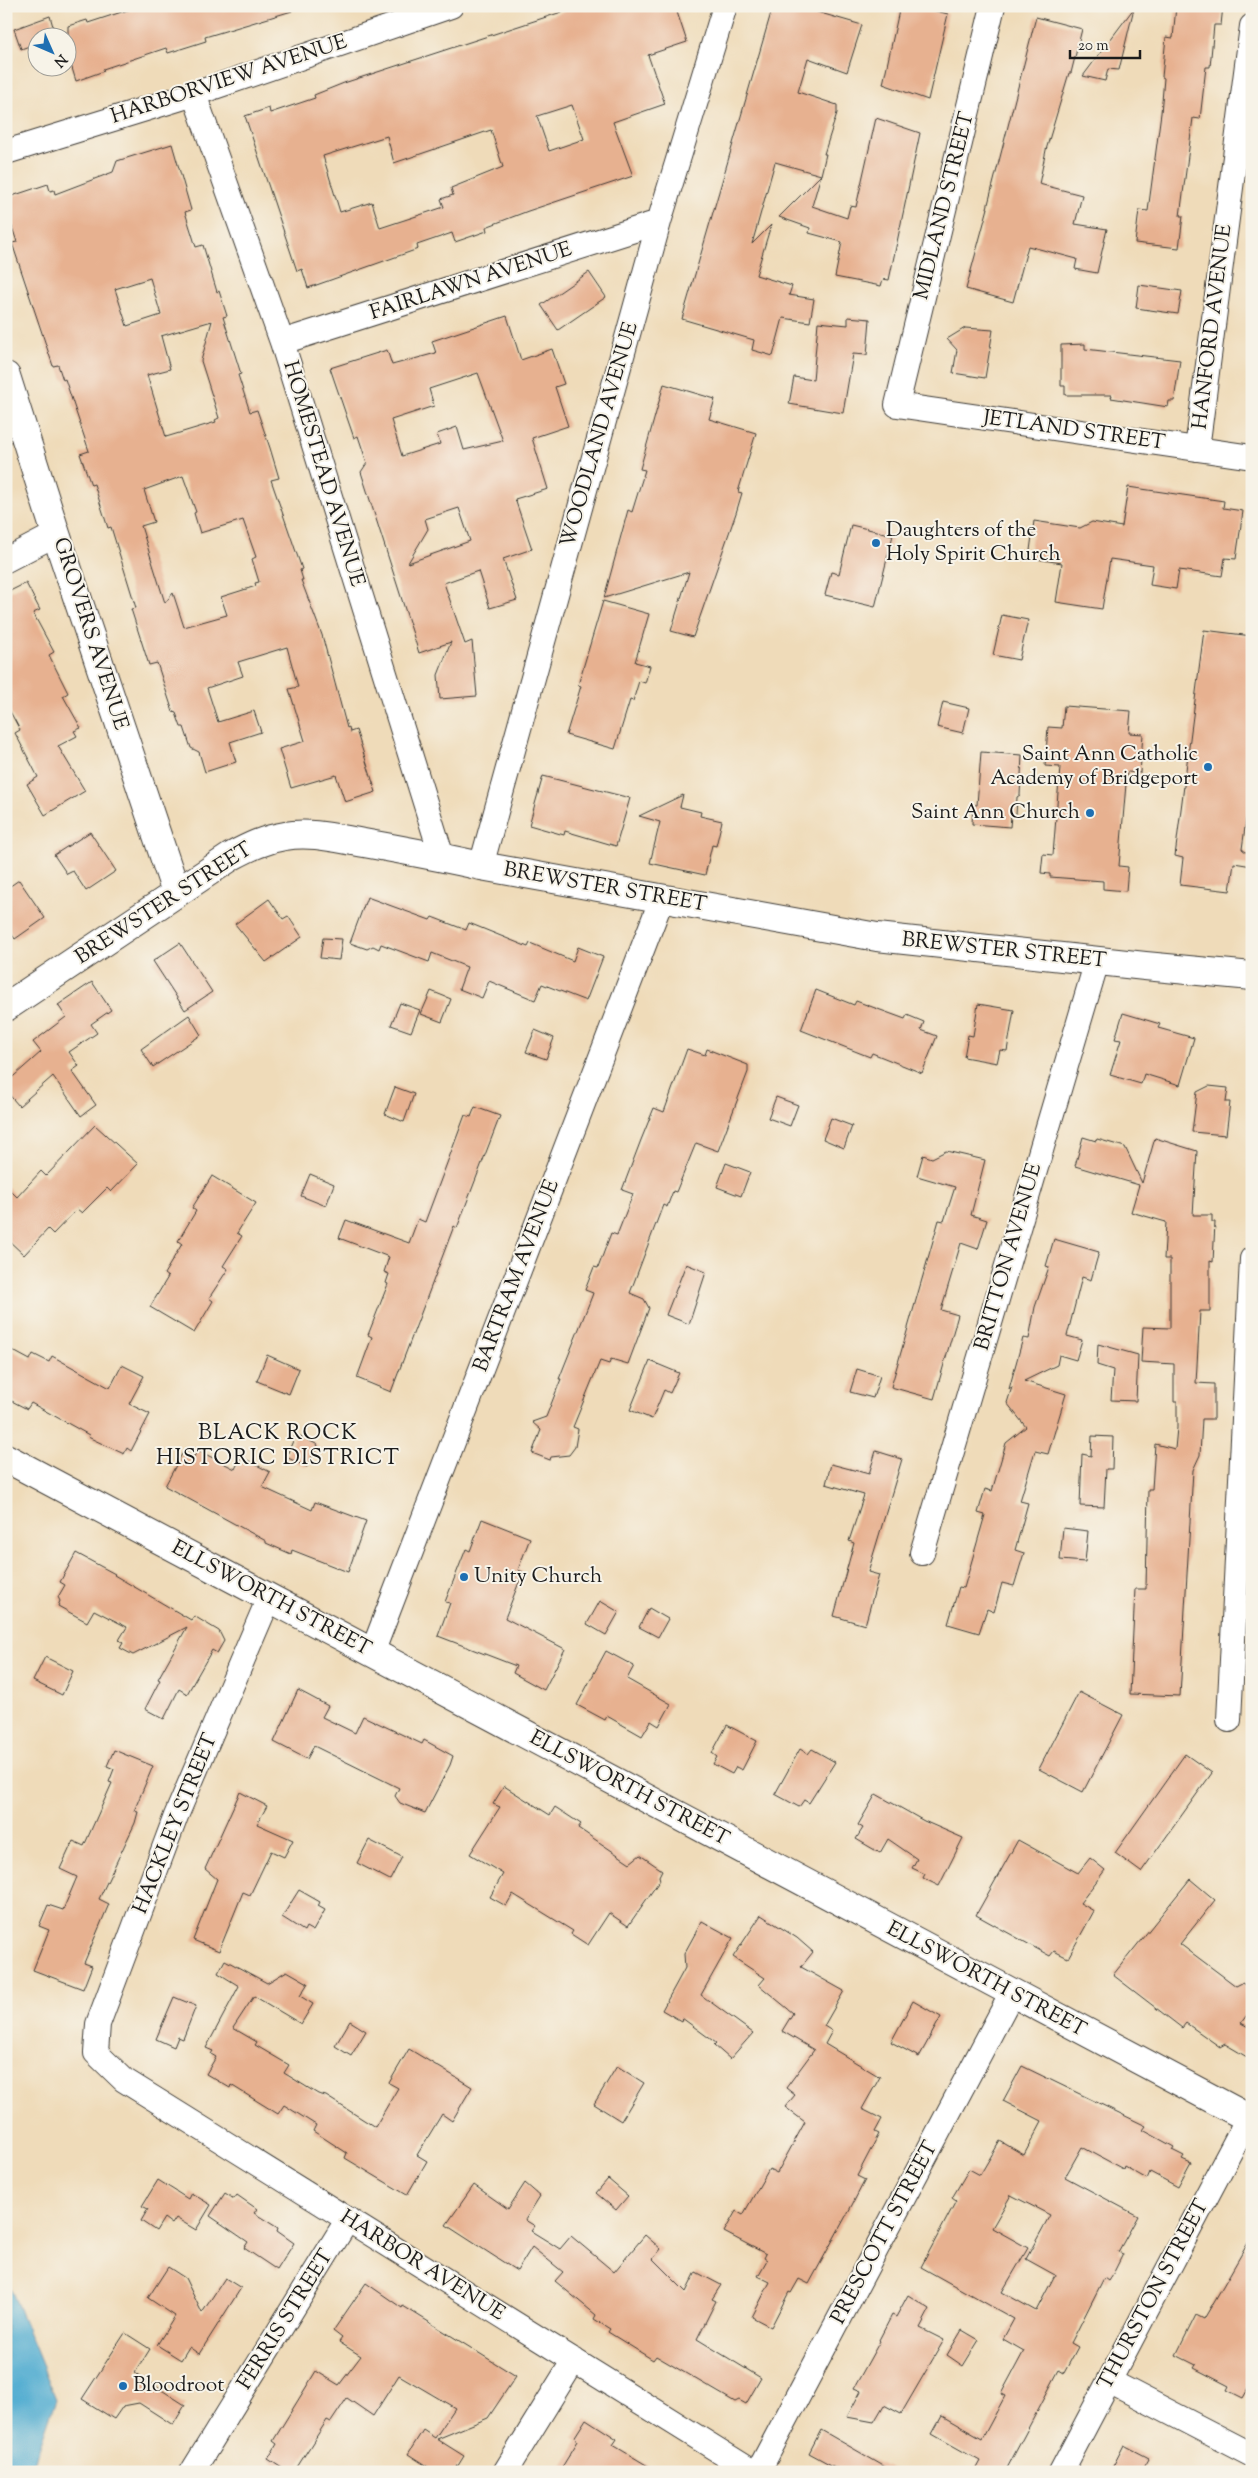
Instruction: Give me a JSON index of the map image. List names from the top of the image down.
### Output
{
  "streets": {
    "street": [
      "HARBORVIEW AVENUE",
      "MIDLAND STREET",
      "FAIRLAWN AVENUE",
      "HANFORD AVENUE",
      "JETLAND STREET",
      "WOODLAND AVENUE",
      "HOMESTEAD AVENUE",
      "GROVERS AVENUE",
      "BREWSTER STREET",
      "BRITTON AVENUE",
      "BARTRAM AVENUE",
      "ELLSWORTH STREET",
      "HACKLEY STREET",
      "PRESCOTT STREET",
      "HARBOR AVENUE",
      "THURSTON STREET",
      "FERRIS STREET"
    ]
  },
  "crossings": [
    ["HARBORVIEW AVENUE", "HOMESTEAD AVENUE"],
    ["MIDLAND STREET", "JETLAND STREET"],
    ["FAIRLAWN AVENUE", "WOODLAND AVENUE"],
    ["FAIRLAWN AVENUE", "HOMESTEAD AVENUE"],
    ["HANFORD AVENUE", "JETLAND STREET"],
    ["WOODLAND AVENUE", "BREWSTER STREET"],
    ["HOMESTEAD AVENUE", "BREWSTER STREET"],
    ["GROVERS AVENUE", "BREWSTER STREET"],
    ["BREWSTER STREET", "BRITTON AVENUE"],
    ["BREWSTER STREET", "BARTRAM AVENUE"],
    ["BARTRAM AVENUE", "ELLSWORTH STREET"],
    ["ELLSWORTH STREET", "HACKLEY STREET"],
    ["ELLSWORTH STREET", "PRESCOTT STREET"],
    ["ELLSWORTH STREET", "THURSTON STREET"],
    ["HACKLEY STREET", "HARBOR AVENUE"],
    ["HARBOR AVENUE", "FERRIS STREET"]
  ],
  "districts": ["BLACK ROCK HISTORIC DISTRICT"],
  "places": [
    "Daughters of the Holy Spirit Church",
    "Saint Ann Catholic Academy of Bridgeport",
    "Saint Ann Church",
    "Unity Church",
    "Bloodroot"
  ],
  "scale_bar": "20 m",
  "north": "bottom right"
}
